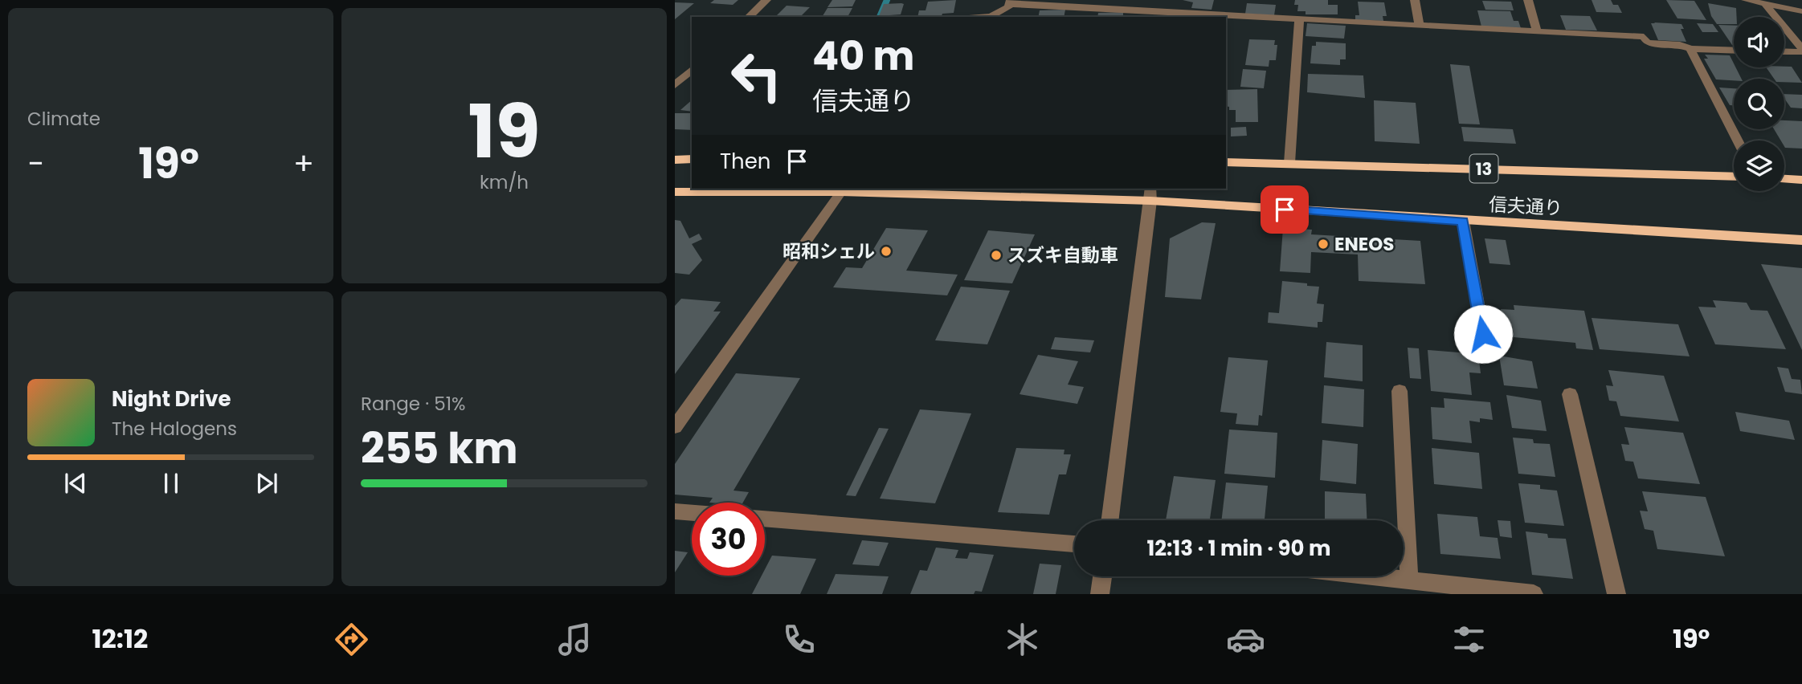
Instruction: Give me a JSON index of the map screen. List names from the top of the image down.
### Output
{
  "streets": {
    "highway": ["13", "信夫通り"]
  },
  "places": ["ENEOS", "昭和シェル", "スズキ自動車"],
  "page": {
    "tile": [
      "Climate",
      ["19", "km/h"],
      ["Range · 51%", "255 km"]
    ],
    "turn": ["40 m", "信夫通り"],
    "then": "Then",
    "heat": ["−", "19°", "+"],
    "song": ["Night Drive", "The Halogens"],
    "limit": "30",
    "trip": "12:13 · 1 min · 90 m",
    "tabs": ["12:12", "19°"]
  }
}
